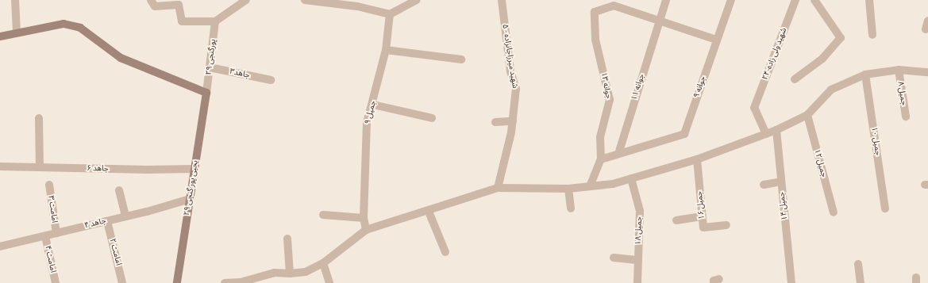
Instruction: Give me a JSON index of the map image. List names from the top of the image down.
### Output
{
  "streets": {
    "main road": ["یحیی پور گنجی ۲۹"],
    "street": [
      "شهید ولی زاده-۲۴",
      "شهید میرزاجانزاده - ۵",
      "پورگنجی ۲۹",
      "جاهد۳",
      "جوانه ۱۳",
      "جوانه ۱۱",
      "جوانه ۹",
      "جمیل ۸",
      "جمیل ۹",
      "جمیل ۱۰",
      "جمیل ۱۲",
      "جاهد ۶",
      "جمیل ۱۶",
      "جمیل ۱۴",
      "امامت ۳",
      "جاهد ۴",
      "جمیل ۱۸",
      "امامت ۲",
      "امامت ۴"
    ]
  },
  "crossings": [
    ["پورگنجی ۲۹", "جاهد۳"],
    ["پورگنجی ۲۹", "یحیی پور گنجی ۲۹"],
    ["جوانه ۱۱", "جوانه ۹"],
    ["جاهد ۶", "یحیی پور گنجی ۲۹"],
    ["یحیی پور گنجی ۲۹", "جاهد ۴"],
    ["امامت ۳", "جاهد ۴"],
    ["جاهد ۴", "امامت ۲"],
    ["جاهد ۴", "امامت ۴"]
  ]
}
